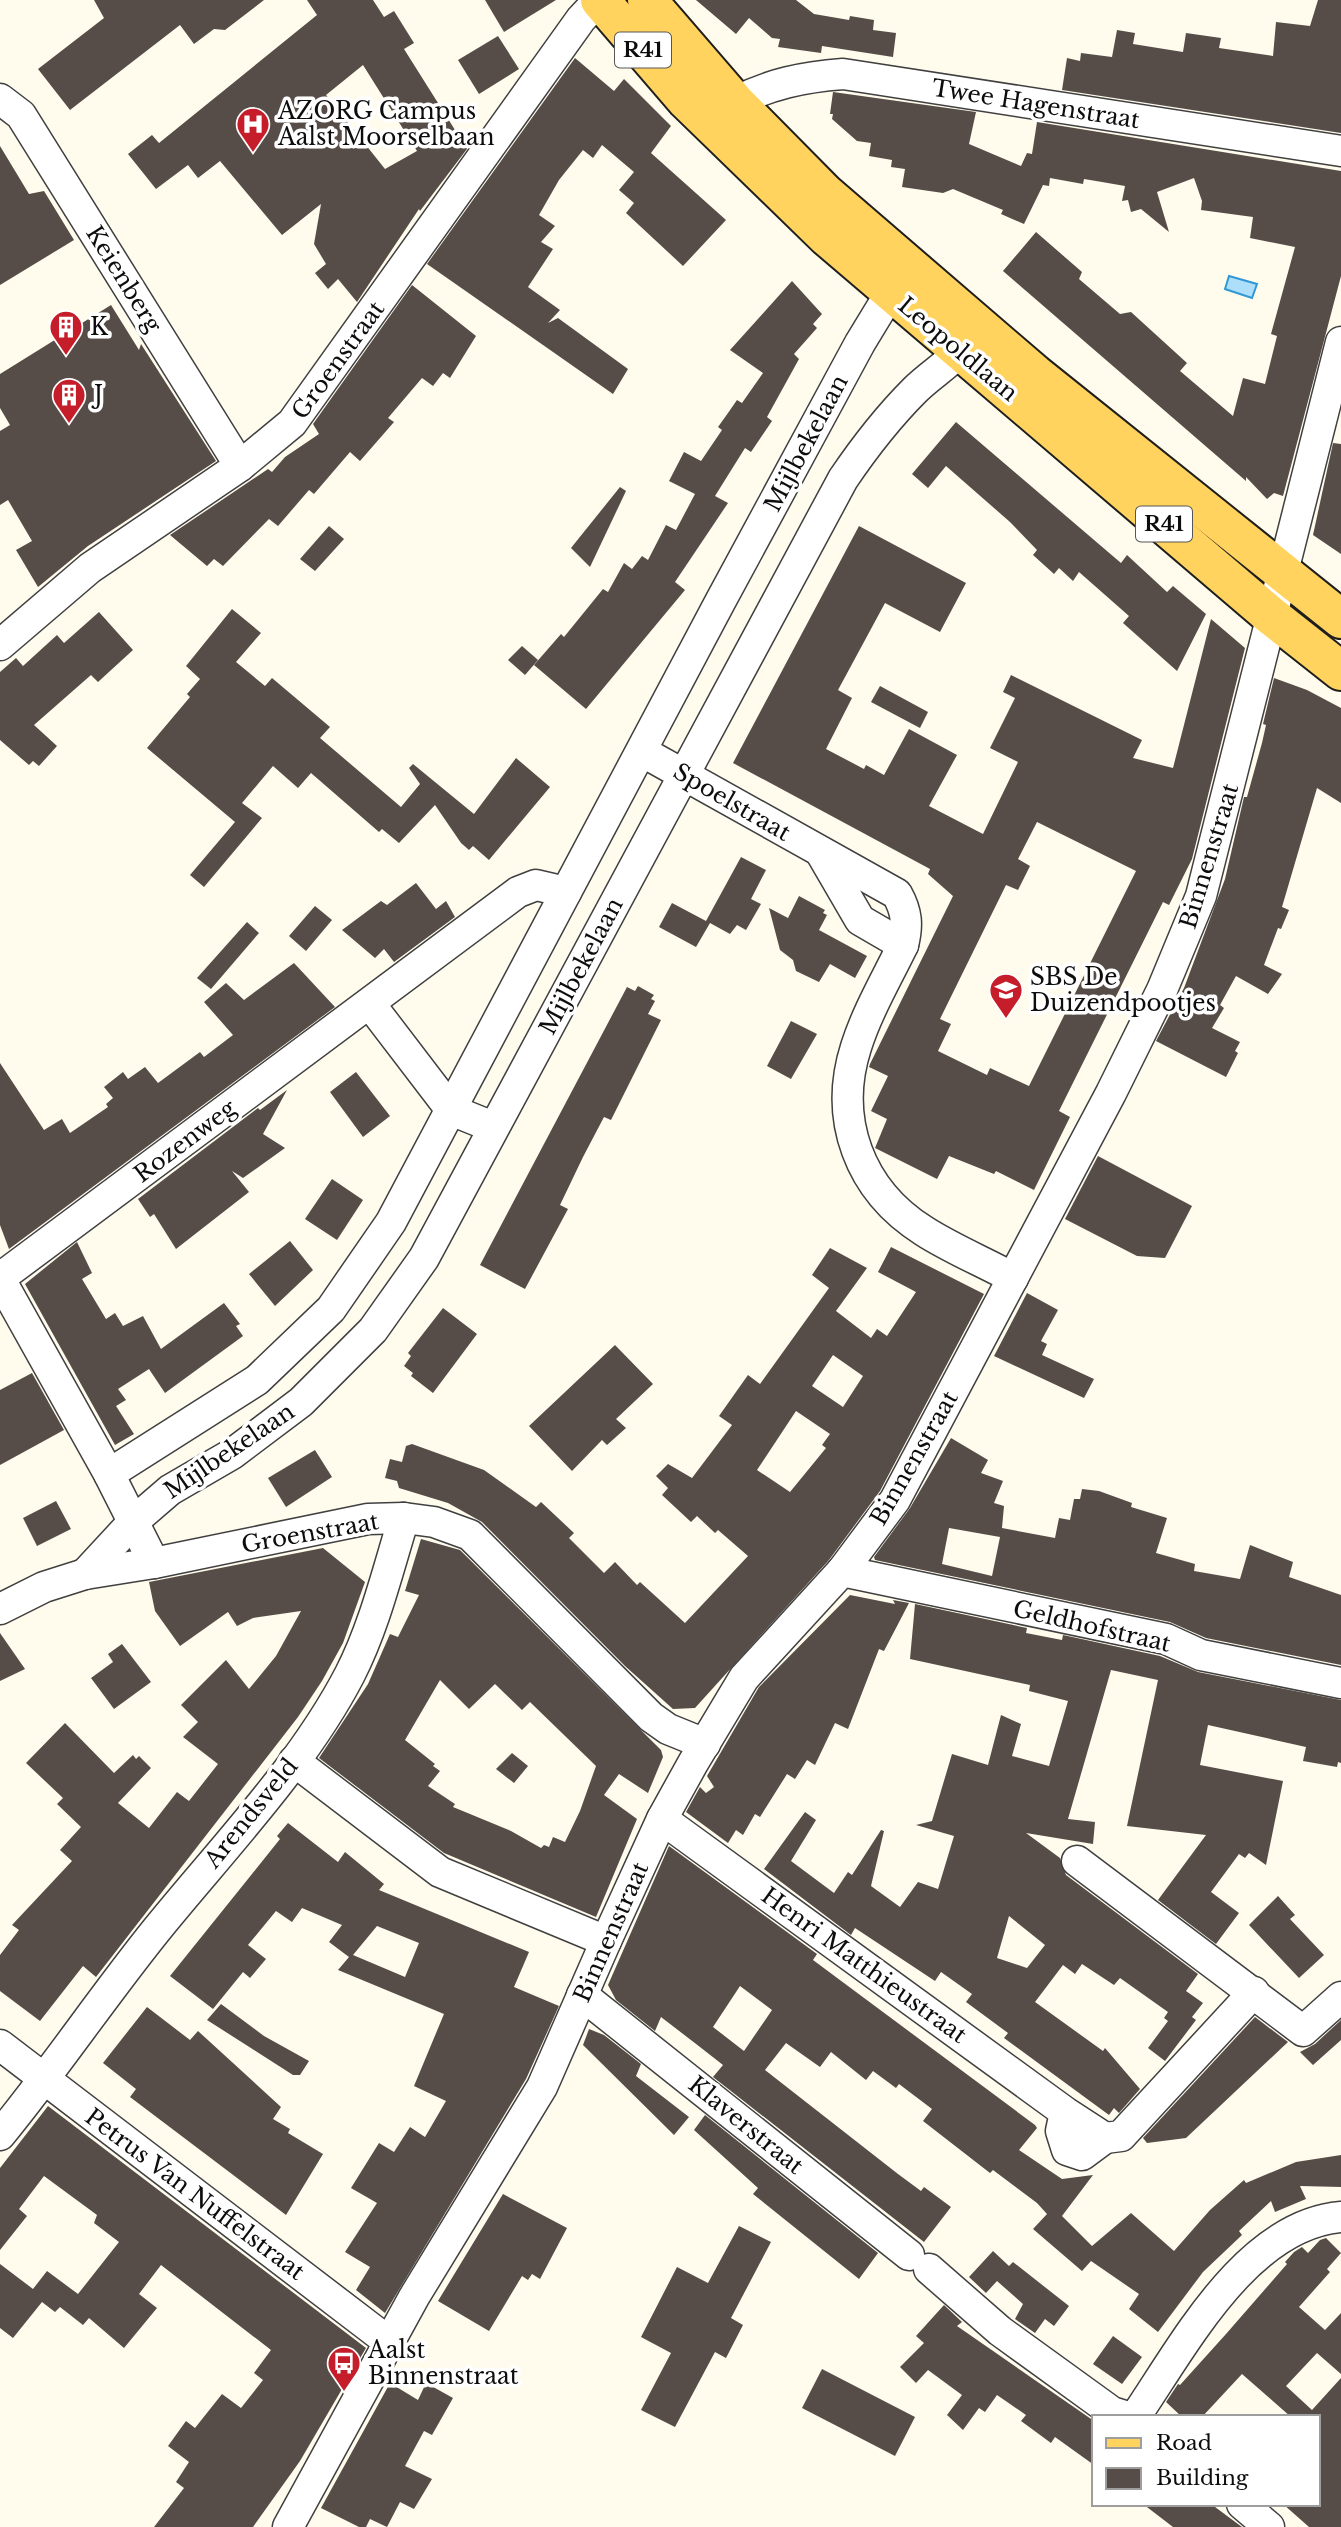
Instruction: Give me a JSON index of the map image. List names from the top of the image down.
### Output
{
  "streets": {
    "main road": ["R41", "Leopoldlaan"],
    "street": [
      "Twee Hagenstraat",
      "Keienberg",
      "Groenstraat",
      "Mijlbekelaan",
      "Spoelstraat",
      "Binnenstraat",
      "Rozenweg",
      "Geldhofstraat",
      "Arendsveld",
      "Henri Matthieustraat",
      "Klaverstraat",
      "Petrus Van Nuffelstraat"
    ]
  },
  "crossings": [
    ["Twee Hagenstraat", "Leopoldlaan"],
    ["Keienberg", "Groenstraat"],
    ["Leopoldlaan", "Groenstraat"],
    ["Leopoldlaan", "Mijlbekelaan"],
    ["Leopoldlaan", "Binnenstraat"],
    ["Groenstraat", "Mijlbekelaan"],
    ["Groenstraat", "Binnenstraat"],
    ["Groenstraat", "Arendsveld"],
    ["Mijlbekelaan", "Spoelstraat"],
    ["Mijlbekelaan", "Rozenweg"],
    ["Spoelstraat", "Binnenstraat"],
    ["Binnenstraat", "Geldhofstraat"],
    ["Binnenstraat", "Henri Matthieustraat"],
    ["Binnenstraat", "Klaverstraat"],
    ["Binnenstraat", "Petrus Van Nuffelstraat"],
    ["Arendsveld", "Petrus Van Nuffelstraat"]
  ],
  "places": {
    "hospital": ["AZORG Campus Aalst Moorselbaan"],
    "building": ["K", "J"],
    "school or university": ["SBS De Duizendpootjes"],
    "bus stop": ["Aalst Binnenstraat"]
  },
  "legend": ["Road", "Building"]
}
